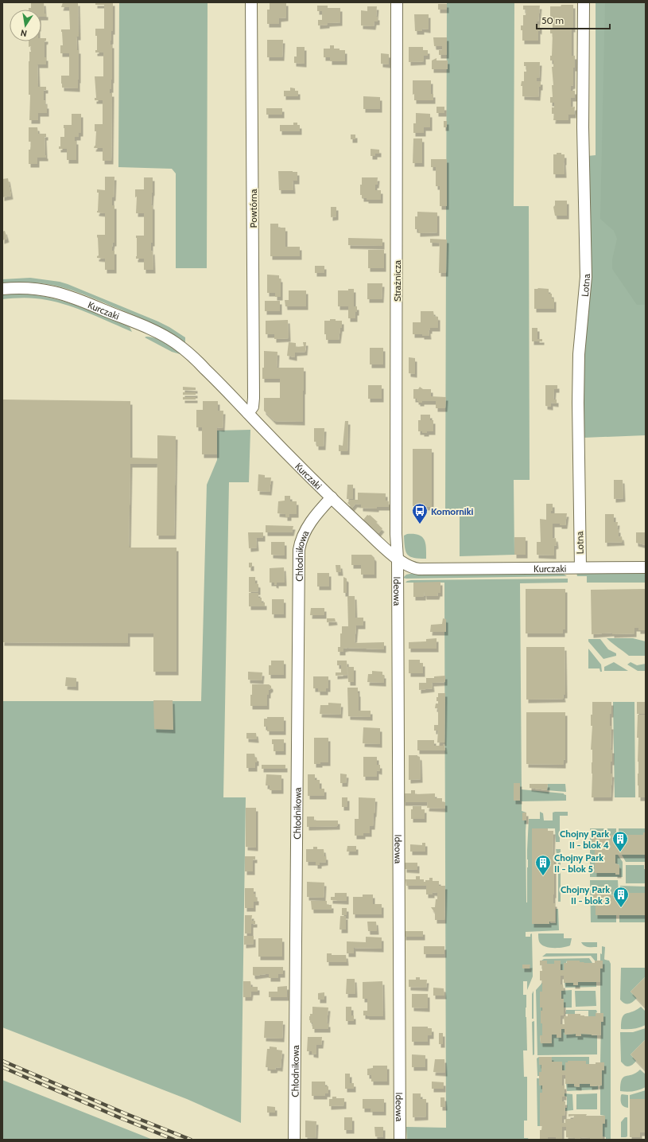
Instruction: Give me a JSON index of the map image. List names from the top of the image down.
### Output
{
  "streets": {
    "street": [
      "Powtórna",
      "Strażnicza",
      "Lotna",
      "Kurczaki",
      "Chłodnikowa",
      "Ideowa"
    ]
  },
  "crossings": [
    ["Powtórna", "Kurczaki"],
    ["Strażnicza", "Kurczaki"],
    ["Strażnicza", "Ideowa"],
    ["Lotna", "Kurczaki"],
    ["Kurczaki", "Chłodnikowa"],
    ["Kurczaki", "Ideowa"]
  ],
  "places": {
    "bus stop": ["Komorniki"],
    "building": ["Chojny Park II - blok 4", "Chojny Park II - blok 5", "Chojny Park II - blok 3"]
  },
  "scale_bar": "50 m",
  "north": "bottom"
}
